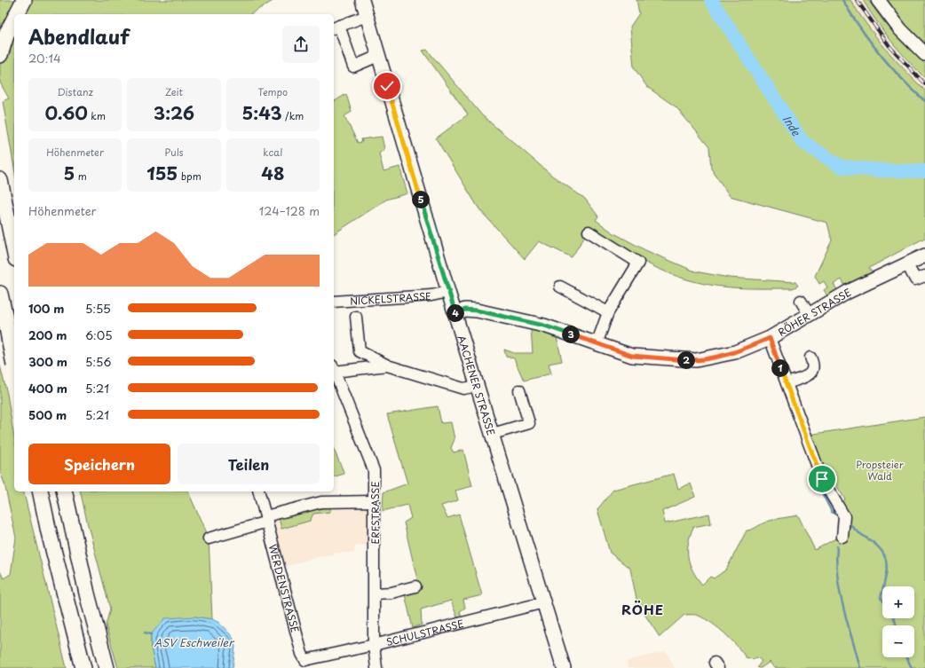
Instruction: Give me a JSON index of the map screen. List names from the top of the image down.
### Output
{
  "streets": {
    "main road": ["RÖHER STRASSE", "AACHENER STRASSE"],
    "street": [
      "NICKELSTRASSE",
      "ERFSTRASSE",
      "WERDENSTRASSE",
      "SCHULSTRASSE"
    ]
  },
  "crossings": [
    ["NICKELSTRASSE", "AACHENER STRASSE"],
    ["RÖHER STRASSE", "AACHENER STRASSE"],
    ["AACHENER STRASSE", "SCHULSTRASSE"],
    ["ERFSTRASSE", "SCHULSTRASSE"],
    ["WERDENSTRASSE", "SCHULSTRASSE"]
  ],
  "districts": ["RÖHE"],
  "water": ["Inde", "ASV Eschweiler"],
  "parks": ["Propsteier Wald"],
  "page": {
    "heading": ["Abendlauf", "20:14"],
    "stats": [
      ["Distanz", "0.60 km"],
      ["Zeit", "3:26"],
      ["Tempo", "5:43 /km"],
      ["Höhenmeter", "5 m"],
      ["Puls", "155 bpm"],
      ["kcal", "48"]
    ],
    "pins": [
      "5",
      "4",
      "3",
      "2",
      "1"
    ],
    "chart": ["Höhenmeter", "124–128 m"],
    "list": [
      {
        "name": "100 m",
        "note": "5:55"
      },
      {
        "name": "200 m",
        "note": "6:05"
      },
      {
        "name": "300 m",
        "note": "5:56"
      },
      {
        "name": "400 m",
        "note": "5:21"
      },
      {
        "name": "500 m",
        "note": "5:21"
      }
    ],
    "buttons": ["Speichern", "Teilen"],
    "map_buttons": ["+", "−"]
  }
}
